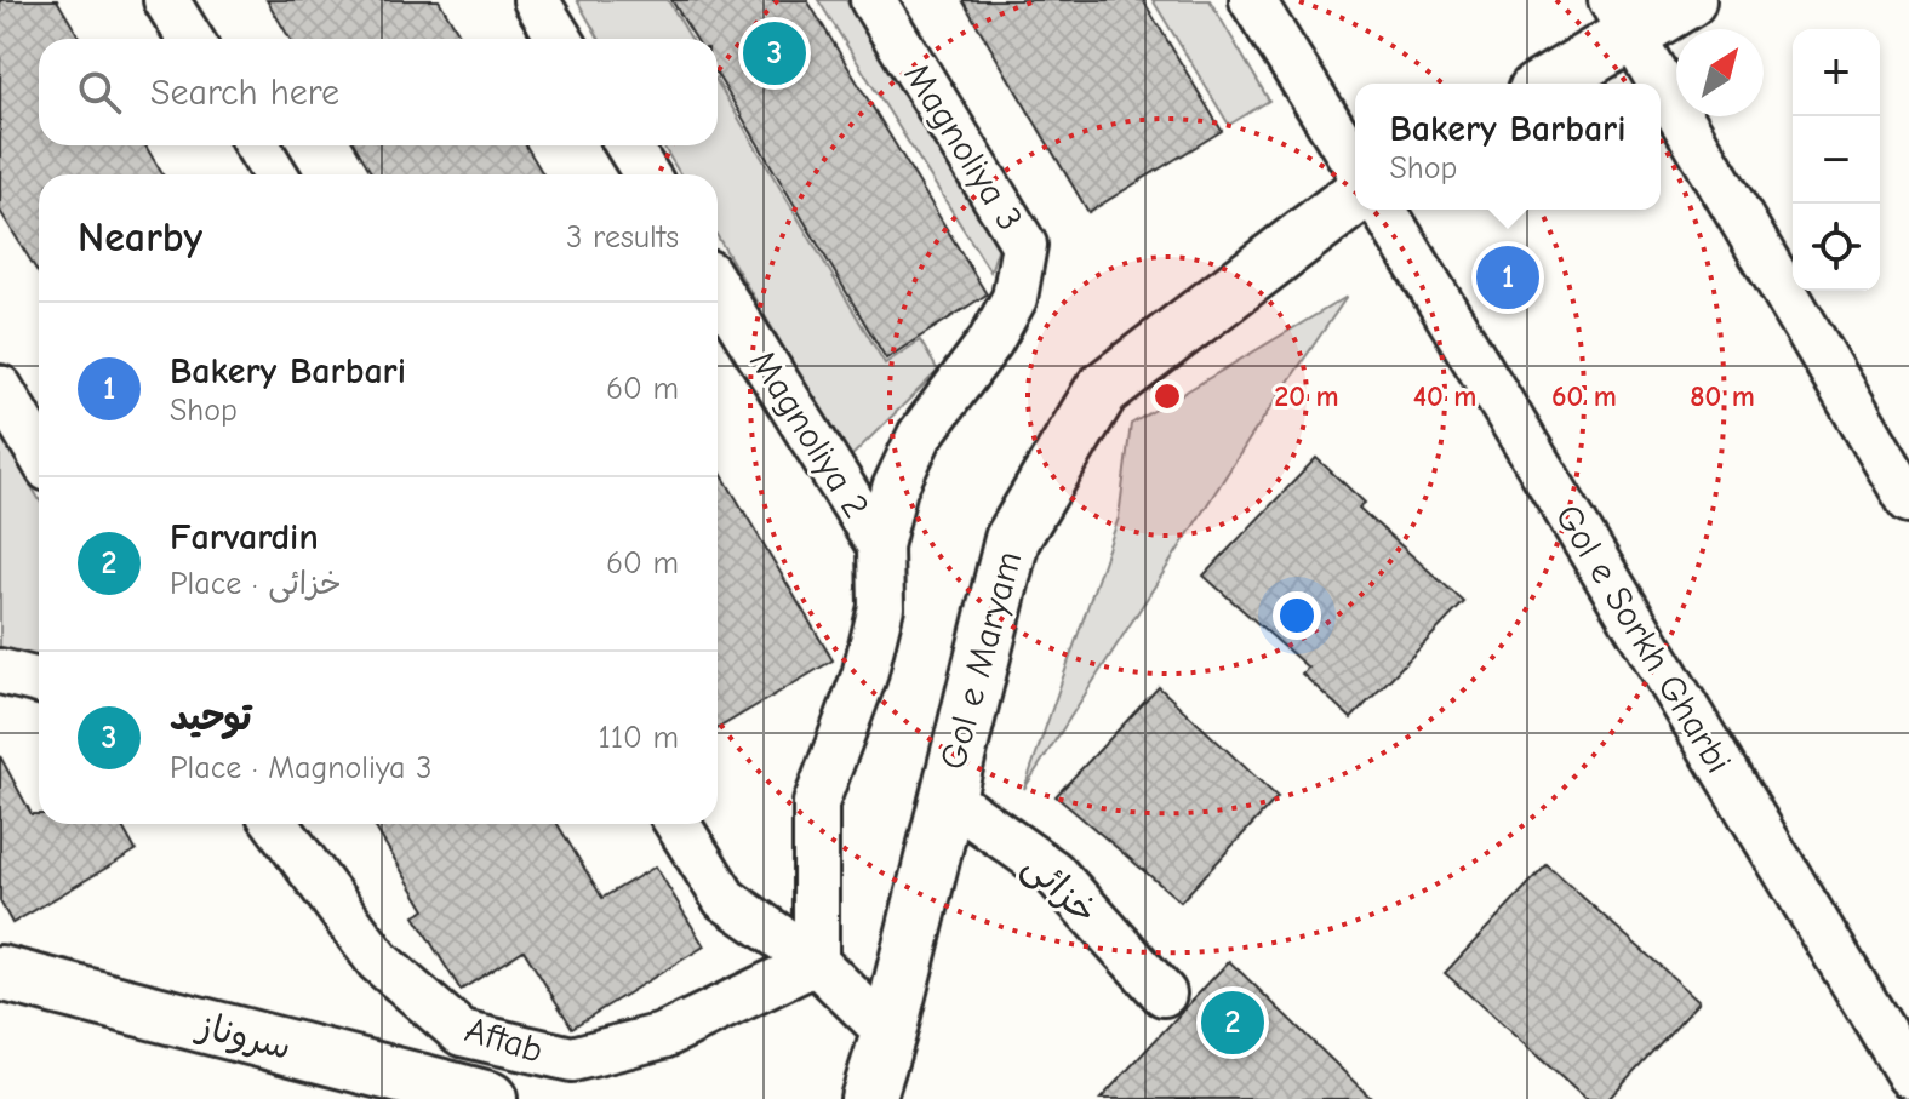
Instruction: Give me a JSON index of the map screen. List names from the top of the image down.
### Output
{
  "streets": {
    "street": [
      "Magnoliya 3",
      "Magnoliya 2",
      "Gol e Sorkh Gharbi",
      "Gol e Maryam",
      "خزائی",
      "سروناز",
      "Aftab"
    ]
  },
  "crossings": [
    ["Magnoliya 3", "Magnoliya 2"],
    ["Gol e Maryam", "خزائی"]
  ],
  "north": "top right",
  "page": {
    "pins": ["3", "1", "2"],
    "map_buttons": ["+", "−"],
    "search": "Search here",
    "popup": ["Bakery Barbari", "Shop"],
    "heading": ["Nearby", "3 results"],
    "list": [
      {
        "mark": "1",
        "name": "Bakery Barbari",
        "note": "Shop",
        "value": "60 m"
      },
      {
        "mark": "2",
        "name": "Farvardin",
        "note": "Place · خزائی",
        "value": "60 m"
      },
      {
        "mark": "3",
        "name": "توحید",
        "note": "Place · Magnoliya 3",
        "value": "110 m"
      }
    ]
  },
  "rings": [
    "20 m",
    "40 m",
    "60 m",
    "80 m"
  ]
}
